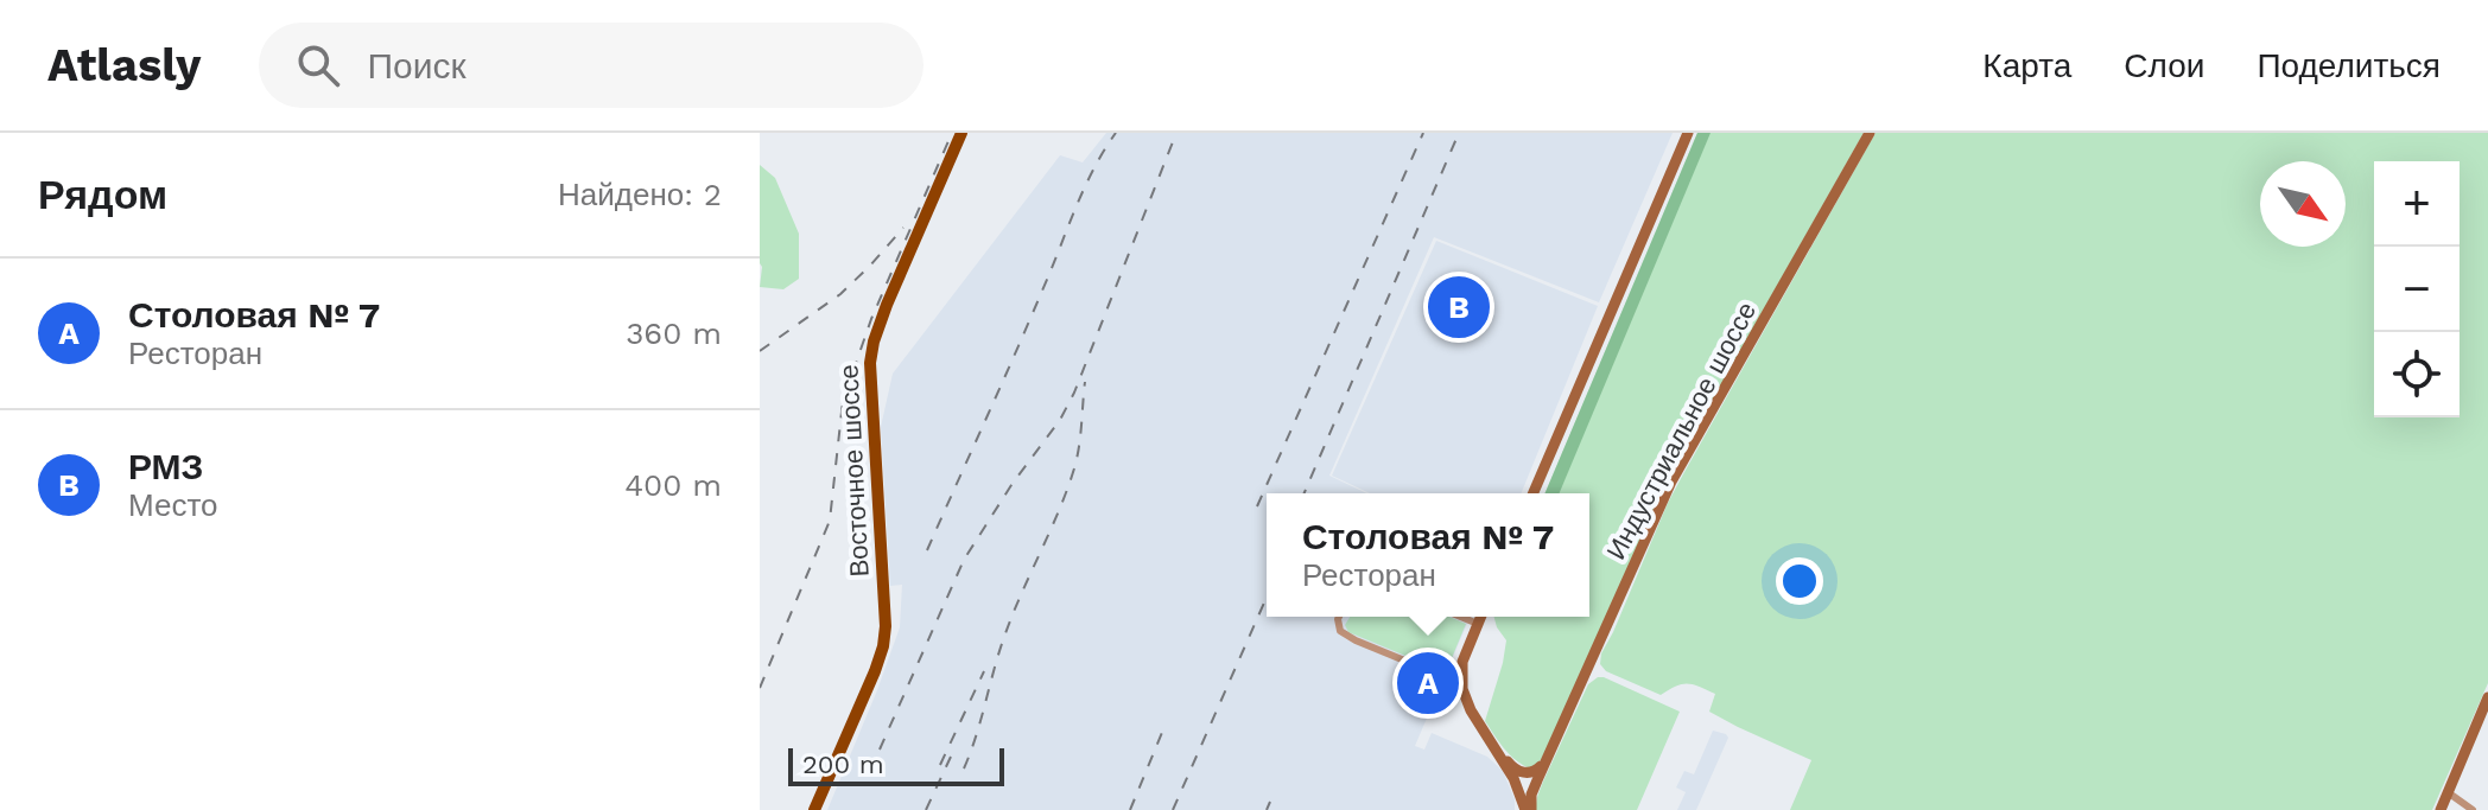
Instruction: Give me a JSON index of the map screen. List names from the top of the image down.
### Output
{
  "streets": {
    "main road": ["Индустриальное шоссе", "Восточное шоссе"]
  },
  "scale_bar": "200 m",
  "north": "bottom right",
  "page": {
    "header": "Atlasly",
    "search": "Поиск",
    "nav": ["Карта", "Слои", "Поделиться"],
    "heading": ["Рядом", "Найдено: 2"],
    "map_buttons": ["+", "−"],
    "list": [
      {
        "mark": "A",
        "name": "Столовая № 7",
        "note": "Ресторан",
        "value": "360 m"
      },
      {
        "mark": "B",
        "name": "РМЗ",
        "note": "Место",
        "value": "400 m"
      }
    ],
    "pins": ["B", "A"],
    "popup": ["Столовая № 7", "Ресторан"],
    "scale": "200 m"
  }
}
